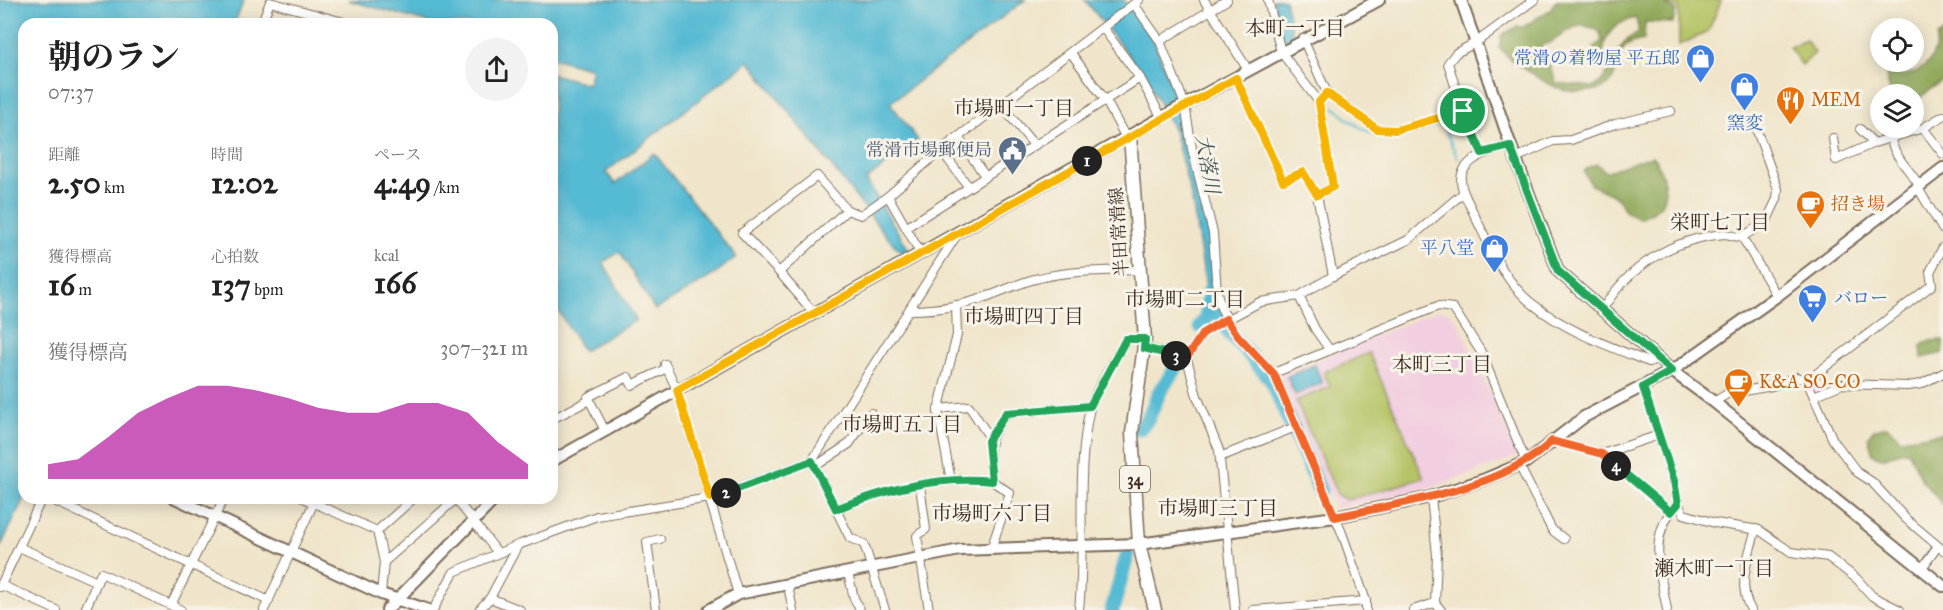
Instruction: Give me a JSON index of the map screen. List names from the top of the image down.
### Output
{
  "streets": {
    "main road": ["半田常滑線", "34"]
  },
  "districts": [
    "本町一丁目",
    "市場町一丁目",
    "栄町七丁目",
    "市場町二丁目",
    "市場町四丁目",
    "本町三丁目",
    "市場町五丁目",
    "市場町三丁目",
    "市場町六丁目",
    "瀬木町一丁目"
  ],
  "water": ["大落川"],
  "places": {
    "shop": ["常滑の着物屋 平五郎", "窯変", "平八堂"],
    "restaurant": ["MEM"],
    "public building": ["常滑市場郵便局"],
    "cafe": ["招き場", "K&A SO-CO"],
    "supermarket": ["バロー"]
  },
  "page": {
    "heading": ["朝のラン", "07:37"],
    "stats": [
      ["距離", "2.50 km"],
      ["時間", "12:02"],
      ["ペース", "4:49 /km"],
      ["獲得標高", "16 m"],
      ["心拍数", "137 bpm"],
      ["kcal", "166"]
    ],
    "pins": [
      "1",
      "3",
      "4",
      "2"
    ],
    "chart": ["獲得標高", "307–321 m"]
  }
}
